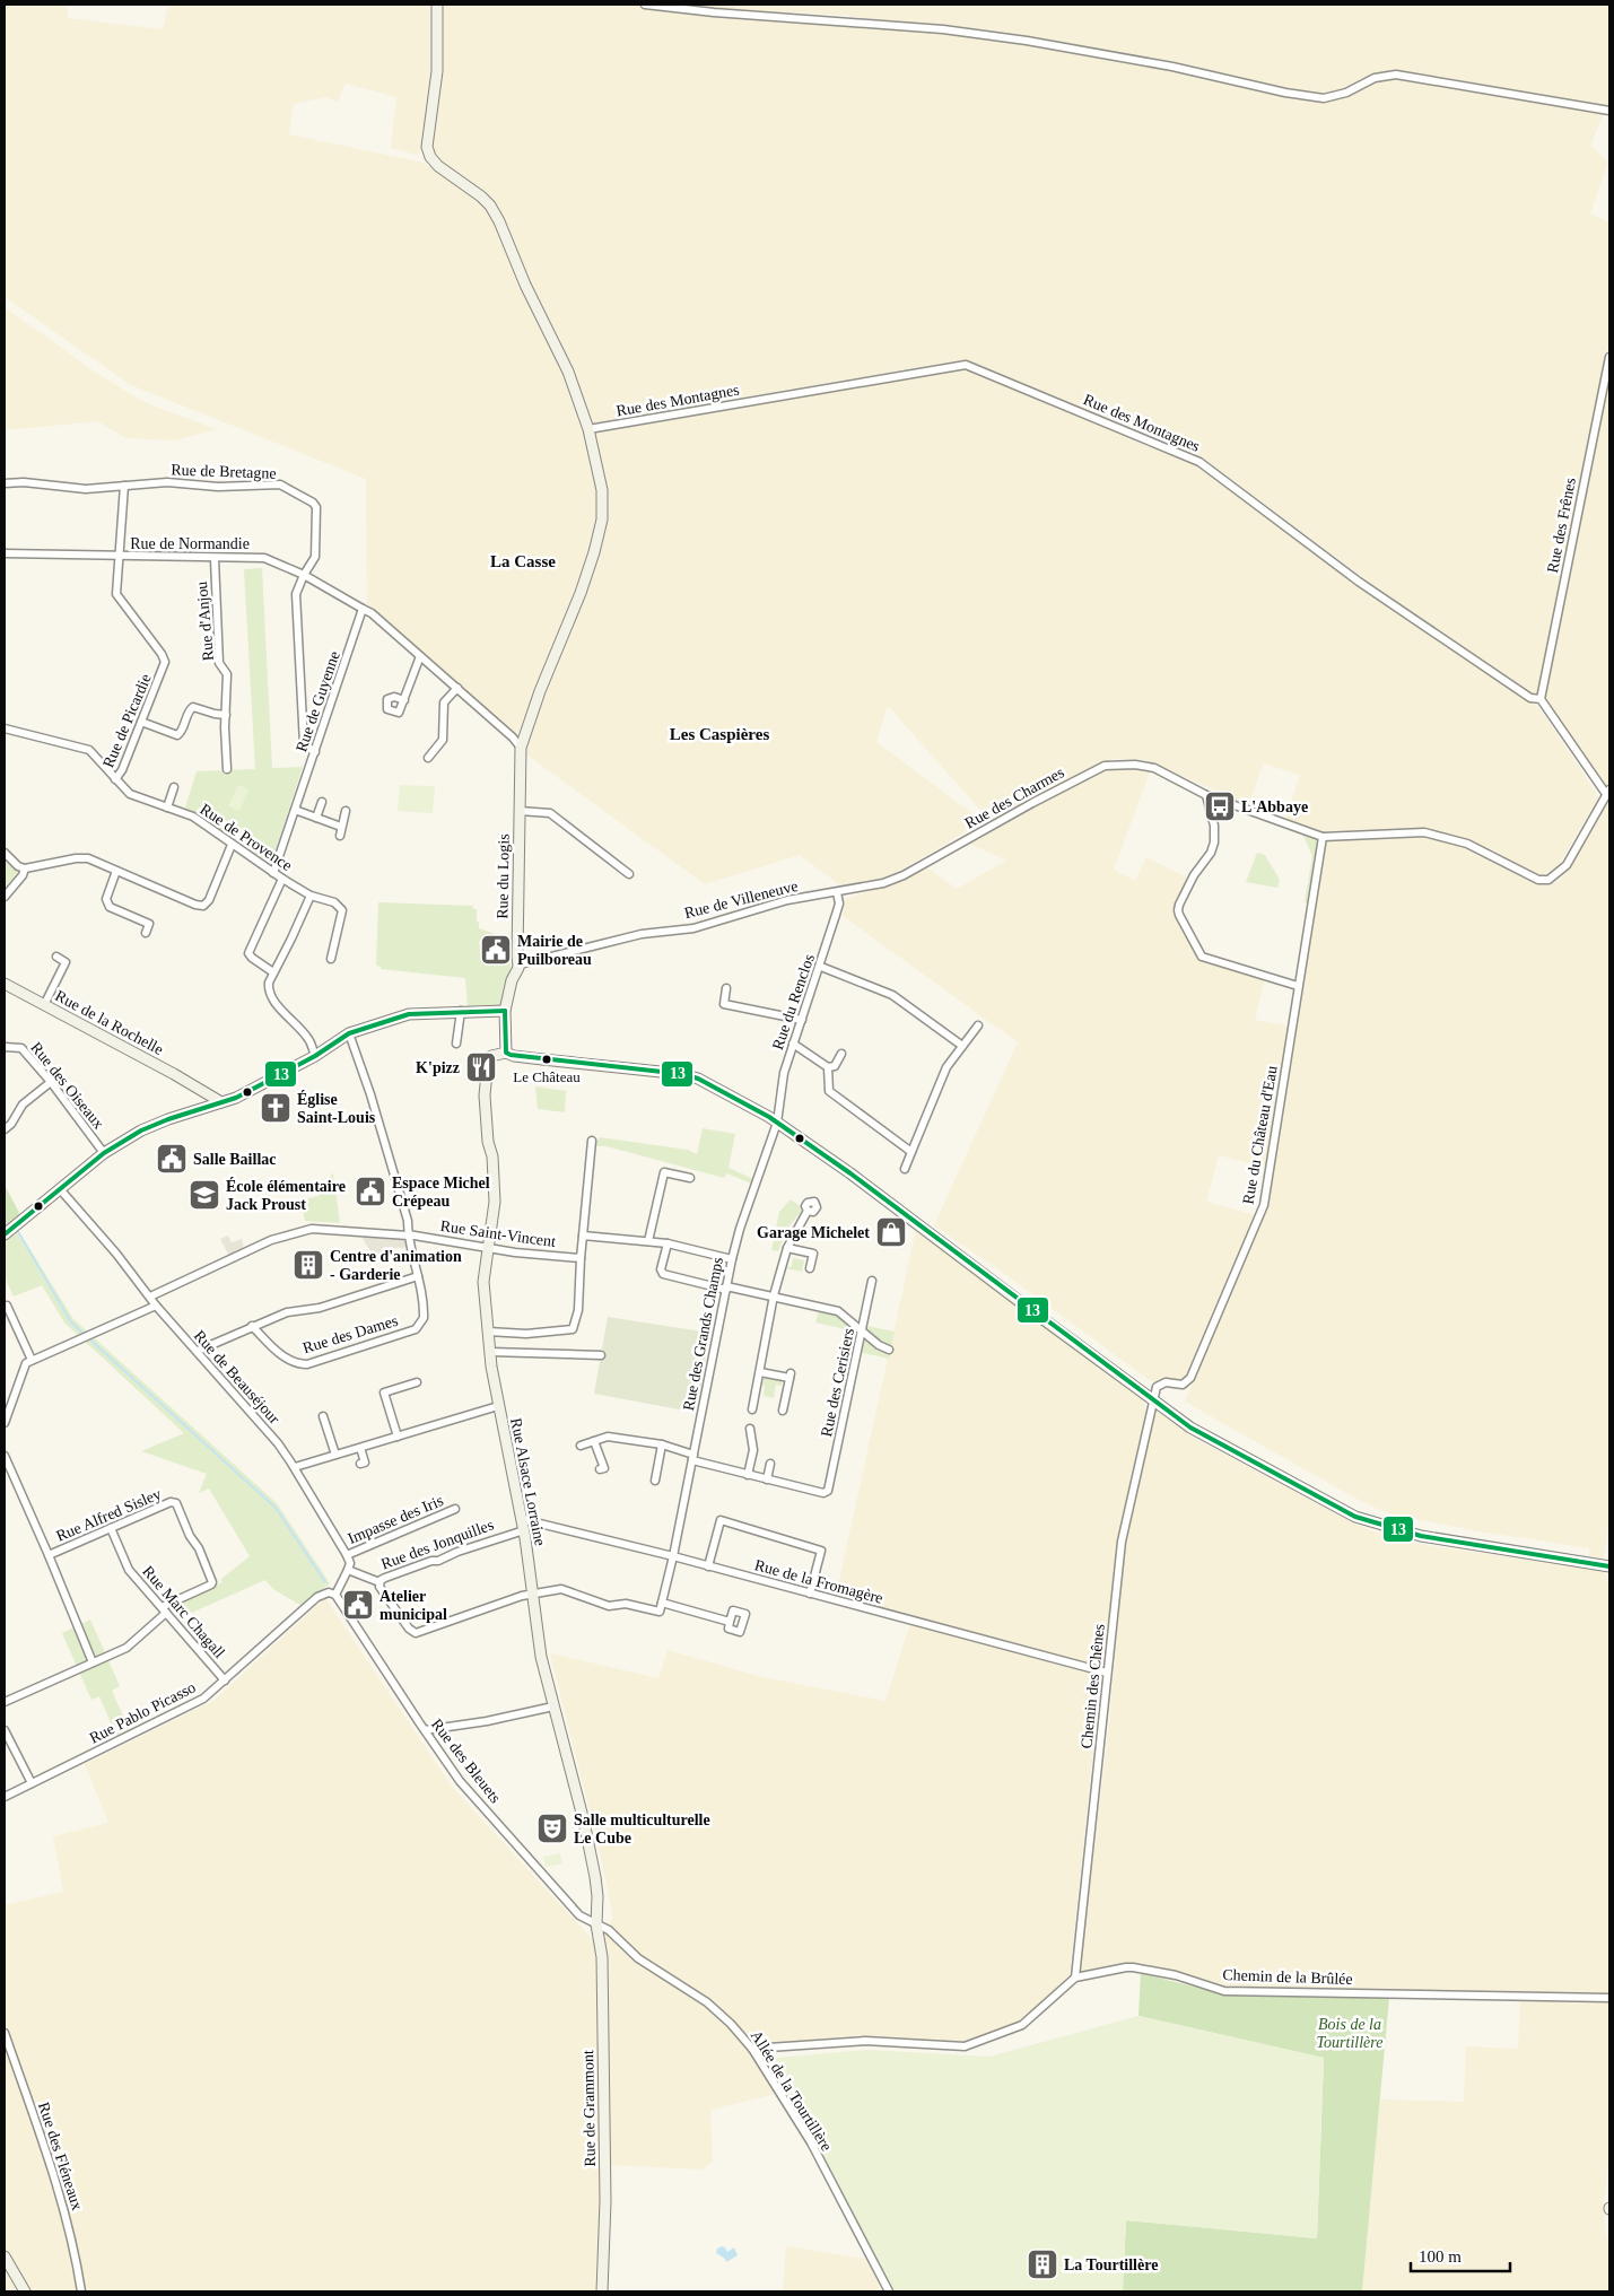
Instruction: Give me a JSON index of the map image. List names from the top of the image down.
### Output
{
  "streets": {
    "street": [
      "Rue des Montagnes",
      "Rue de Bretagne",
      "Rue des Frênes",
      "Rue de Normandie",
      "Rue d'Anjou",
      "Rue de Guyenne",
      "Rue de Picardie",
      "Rue des Charmes",
      "Rue de Provence",
      "Rue du Logis",
      "Rue de Villeneuve",
      "Rue du Renclos",
      "Rue de la Rochelle",
      "Rue des Oiseaux",
      "Rue du Château d'Eau",
      "Rue Saint-Vincent",
      "Rue des Dames",
      "Rue des Grands Champs",
      "Rue de Beauséjour",
      "Rue des Cerisiers",
      "Rue Alsace Lorraine",
      "Rue Alfred Sisley",
      "Impasse des Iris",
      "Rue des Jonquilles",
      "Rue de la Fromagère",
      "Rue Marc Chagall",
      "Chemin des Chênes",
      "Rue Pablo Picasso",
      "Rue des Bleuets",
      "Chemin de la Brûlée",
      "Allée de la Tourtillère",
      "Rue de Grammont",
      "Rue des Fléneaux"
    ]
  },
  "crossings": [
    ["Rue des Montagnes", "Rue des Frênes"],
    ["Rue des Montagnes", "Rue du Logis"],
    ["Rue de Bretagne", "Rue de Normandie"],
    ["Rue de Bretagne", "Rue de Guyenne"],
    ["Rue de Bretagne", "Rue de Picardie"],
    ["Rue de Normandie", "Rue d'Anjou"],
    ["Rue de Normandie", "Rue de Guyenne"],
    ["Rue de Normandie", "Rue de Picardie"],
    ["Rue de Guyenne", "Rue de Provence"],
    ["Rue de Picardie", "Rue de Provence"],
    ["Rue des Charmes", "Rue de Villeneuve"],
    ["Rue des Charmes", "Rue du Renclos"],
    ["Rue des Charmes", "Rue du Château d'Eau"],
    ["Rue du Logis", "Rue de Villeneuve"],
    ["Rue du Logis", "Rue Alsace Lorraine"],
    ["Rue de Villeneuve", "Rue du Renclos"],
    ["Rue du Renclos", "Rue des Grands Champs"],
    ["Rue du Château d'Eau", "Chemin des Chênes"],
    ["Rue Saint-Vincent", "Rue des Dames"],
    ["Rue Saint-Vincent", "Rue de Beauséjour"],
    ["Rue Saint-Vincent", "Rue Alsace Lorraine"],
    ["Rue des Grands Champs", "Rue de la Fromagère"],
    ["Rue de Beauséjour", "Impasse des Iris"],
    ["Rue Alsace Lorraine", "Rue des Jonquilles"],
    ["Rue Alsace Lorraine", "Rue de la Fromagère"],
    ["Rue Alsace Lorraine", "Rue des Bleuets"],
    ["Rue Alsace Lorraine", "Allée de la Tourtillère"],
    ["Rue Alsace Lorraine", "Rue de Grammont"],
    ["Rue Alfred Sisley", "Rue Marc Chagall"],
    ["Rue des Jonquilles", "Rue de la Fromagère"],
    ["Rue de la Fromagère", "Chemin des Chênes"],
    ["Rue Marc Chagall", "Rue Pablo Picasso"],
    ["Chemin des Chênes", "Chemin de la Brûlée"],
    ["Rue Pablo Picasso", "Rue des Bleuets"],
    ["Rue des Bleuets", "Allée de la Tourtillère"],
    ["Rue des Bleuets", "Rue de Grammont"],
    ["Allée de la Tourtillère", "Rue de Grammont"]
  ],
  "districts": ["La Casse", "Les Caspières"],
  "parks": ["Bois de la Tourtillère"],
  "places": {
    "bus stop": ["L'Abbaye"],
    "public building": [
      "Mairie de Puilboreau",
      "Salle Baillac",
      "Espace Michel Crépeau",
      "Atelier municipal"
    ],
    "other": ["Le Château"],
    "restaurant": ["K'pizz"],
    "church": ["Église Saint-Louis"],
    "school or university": ["École élémentaire Jack Proust"],
    "shop": ["Garage Michelet"],
    "building": ["Centre d'animation - Garderie", "La Tourtillère"],
    "theatre": ["Salle multiculturelle Le Cube"]
  },
  "lines": ["transit line 13"],
  "scale_bar": "100 m"
}
